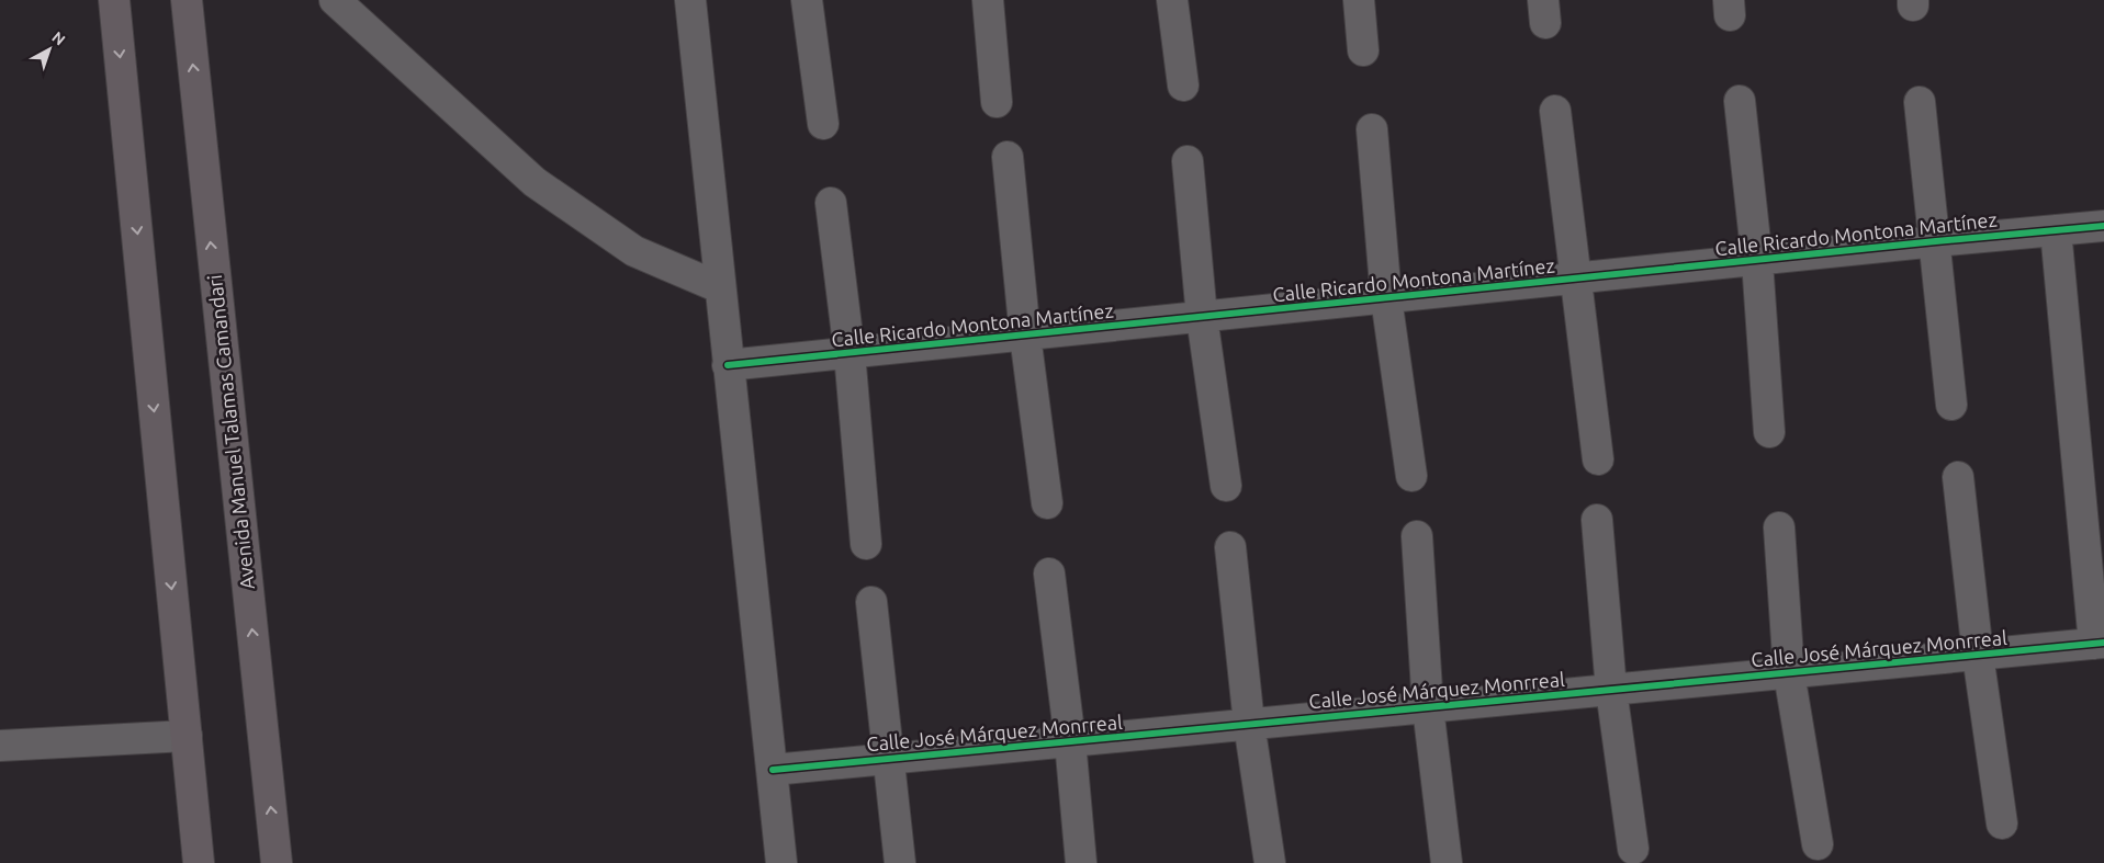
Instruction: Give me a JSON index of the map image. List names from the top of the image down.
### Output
{
  "streets": {
    "main road": ["Avenida Manuel Talamas Camandari"],
    "street": ["Calle Ricardo Montona Martínez", "Calle José Márquez Monrreal"]
  },
  "north": "top right"
}
